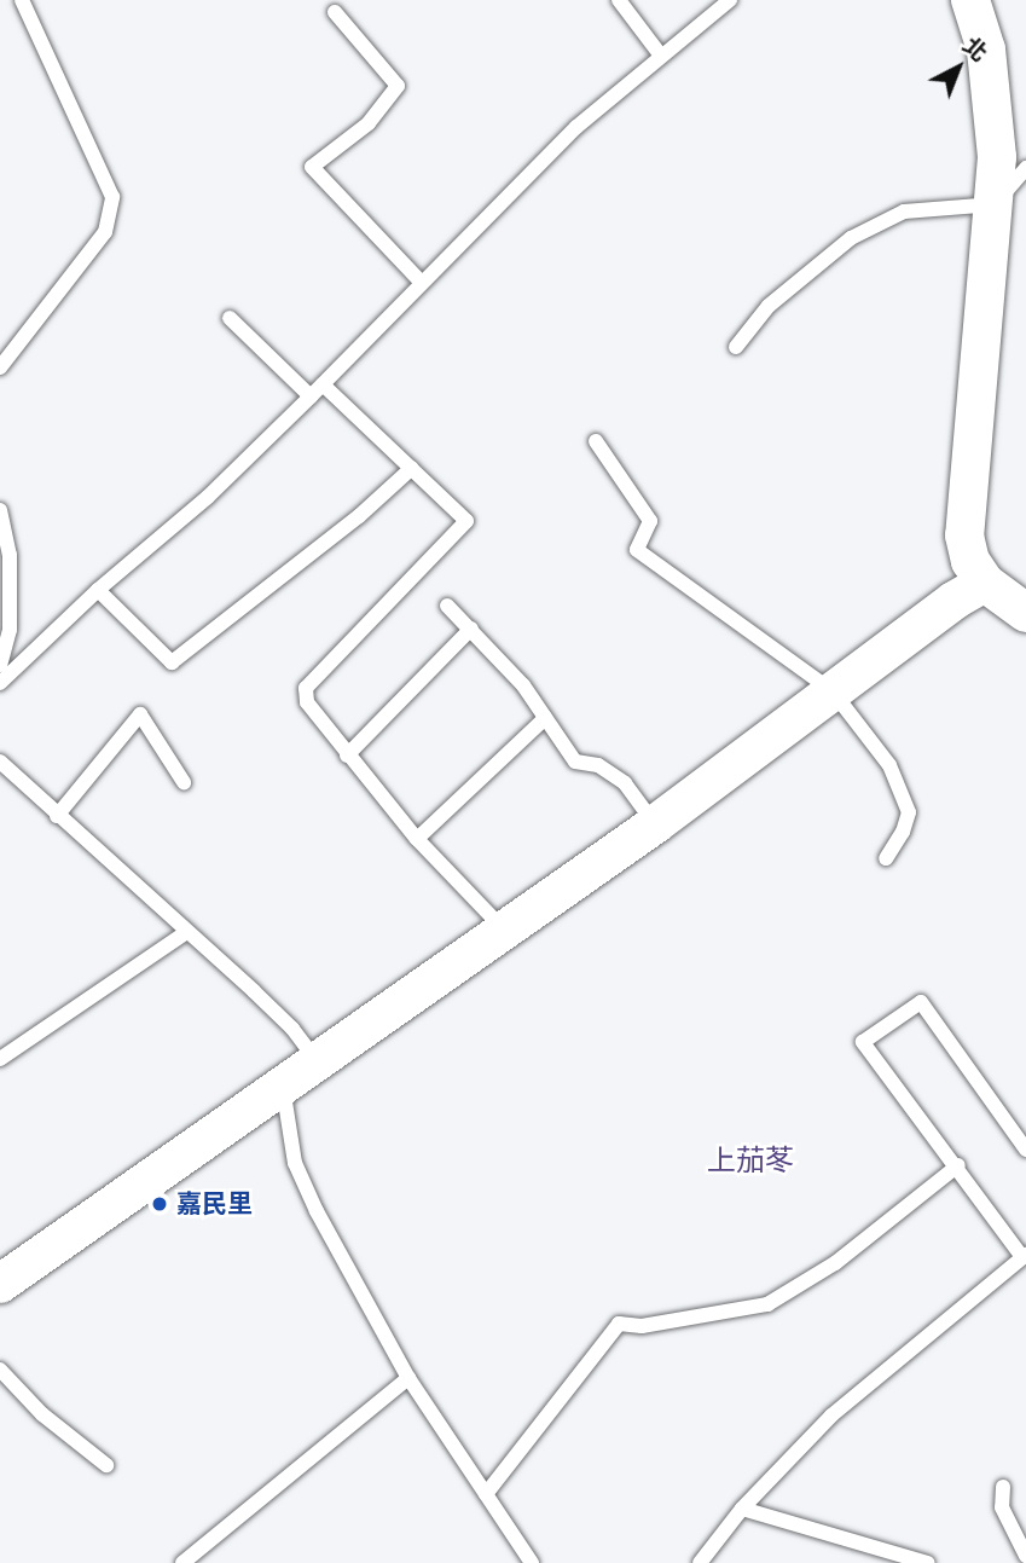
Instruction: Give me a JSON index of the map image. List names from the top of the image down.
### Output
{
  "districts": ["上茄苳"],
  "places": ["嘉民里"],
  "north": "top right"
}
